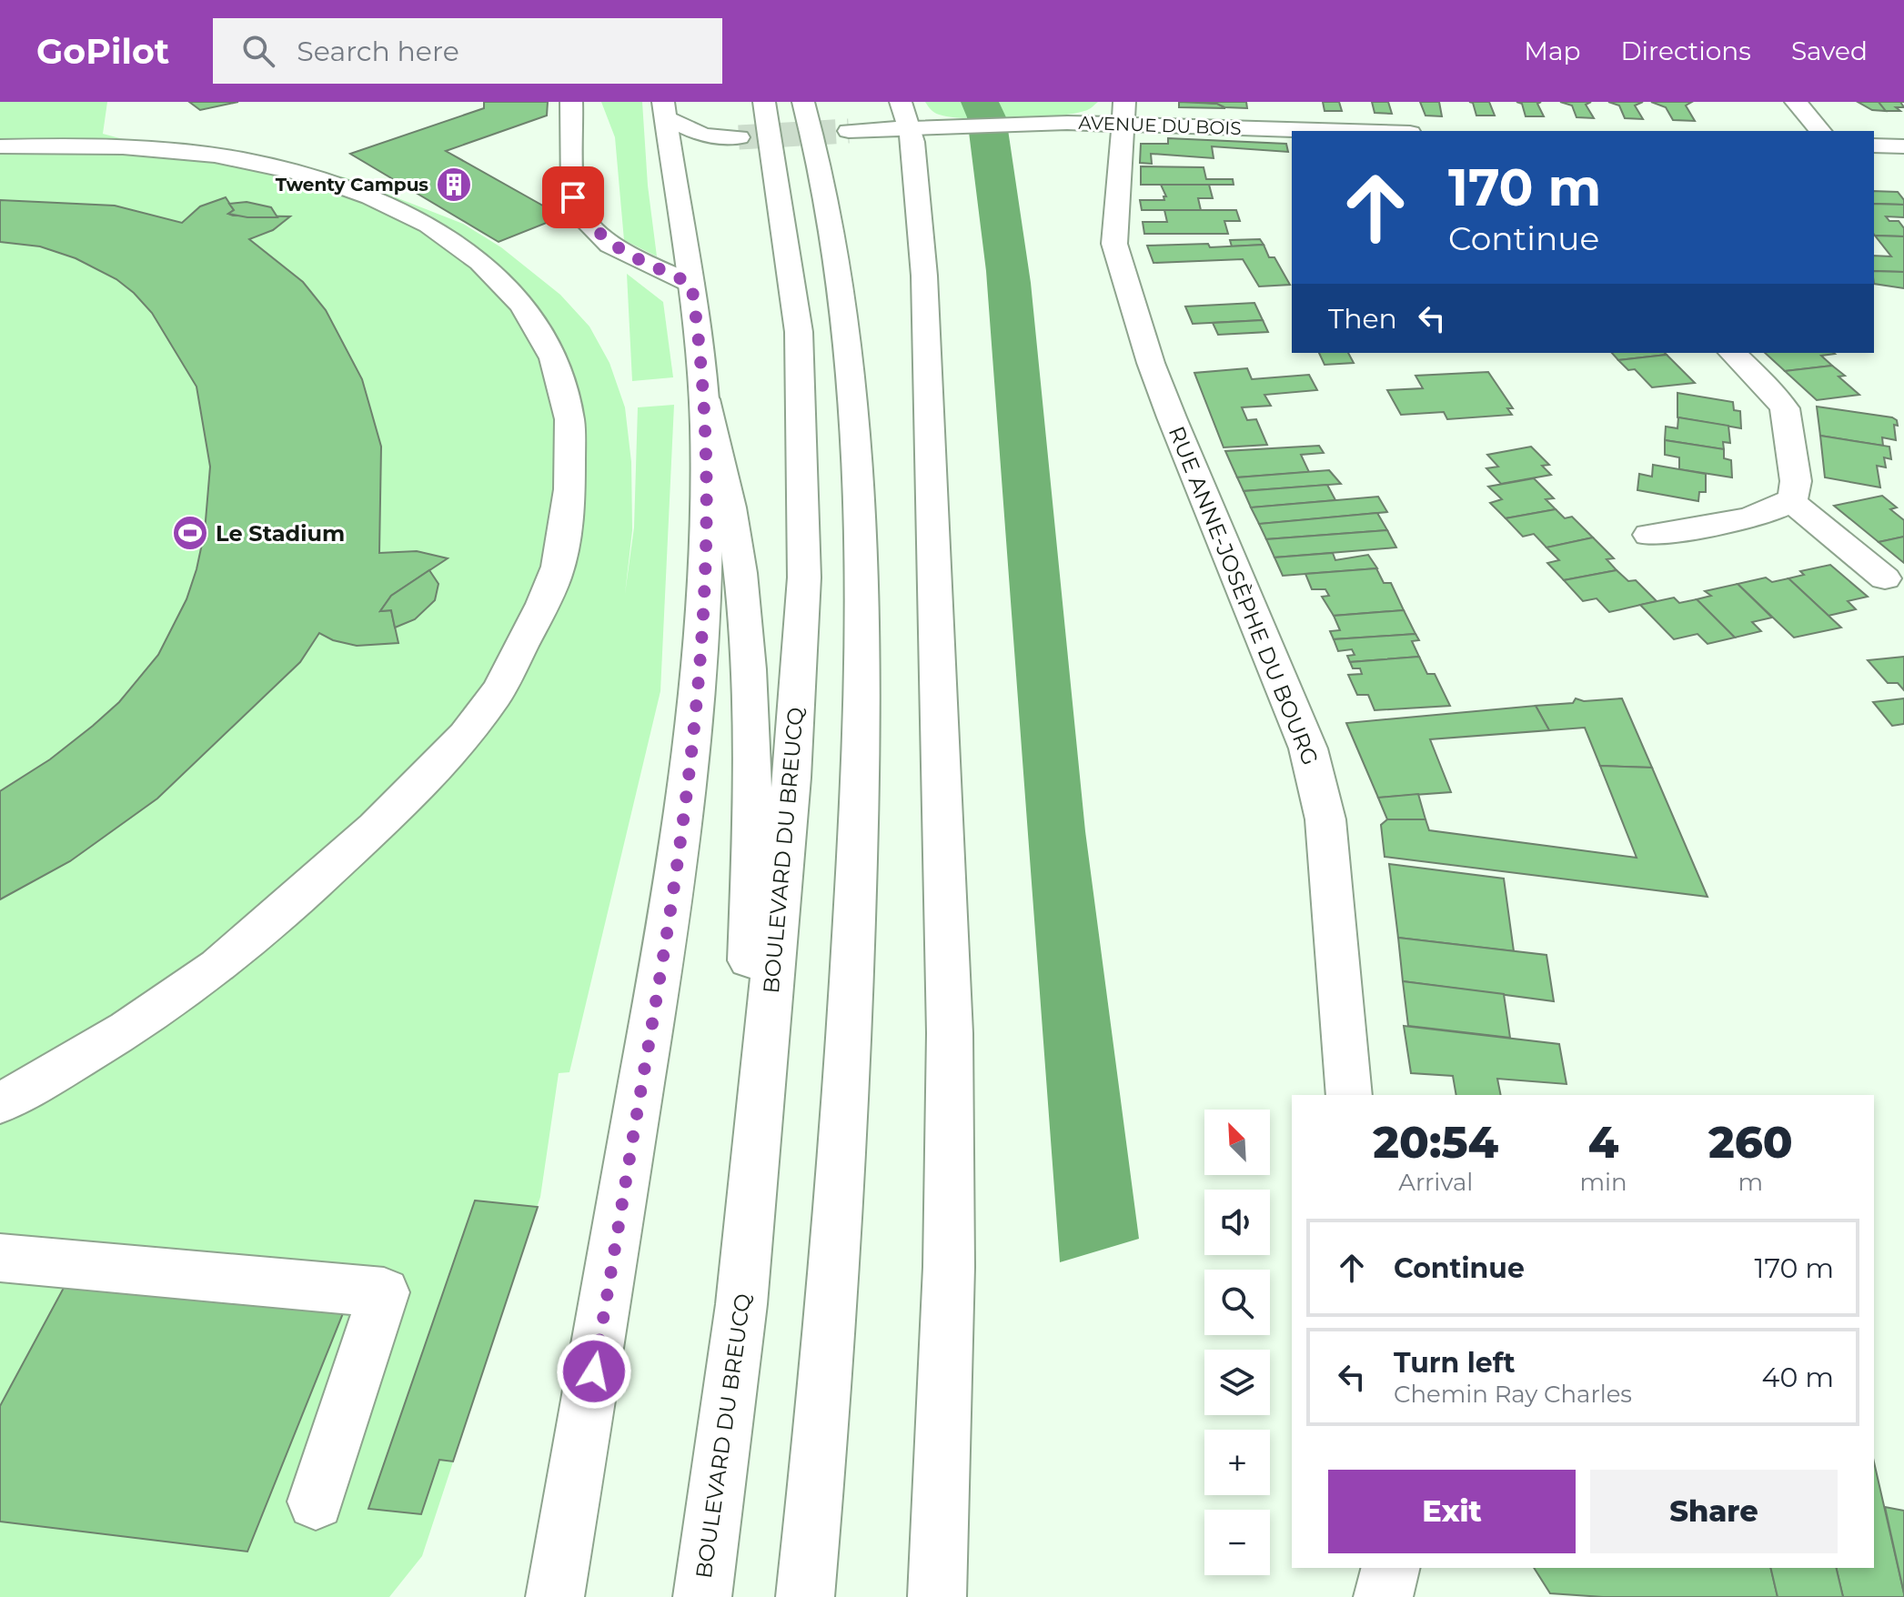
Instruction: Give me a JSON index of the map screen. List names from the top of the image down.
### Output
{
  "streets": {
    "main road": ["AVENUE DU BOIS", "RUE ANNE-JOSÈPHE DU BOURG", "BOULEVARD DU BREUCQ"]
  },
  "crossings": [
    ["AVENUE DU BOIS", "RUE ANNE-JOSÈPHE DU BOURG"]
  ],
  "places": {
    "building": ["Twenty Campus"],
    "sports": ["Le Stadium"]
  },
  "north": "top left",
  "page": {
    "header": "GoPilot",
    "search": "Search here",
    "nav": ["Map", "Directions", "Saved"],
    "turn": ["170 m", "Continue"],
    "then": "Then",
    "eta": [
      "20:54",
      "Arrival",
      "4",
      "min",
      "260",
      "m"
    ],
    "map_buttons": ["+", "−"],
    "list": [
      {
        "name": "Continue",
        "value": "170 m"
      },
      {
        "name": "Turn left",
        "note": "Chemin Ray Charles",
        "value": "40 m"
      }
    ],
    "buttons": ["Exit", "Share"]
  }
}
